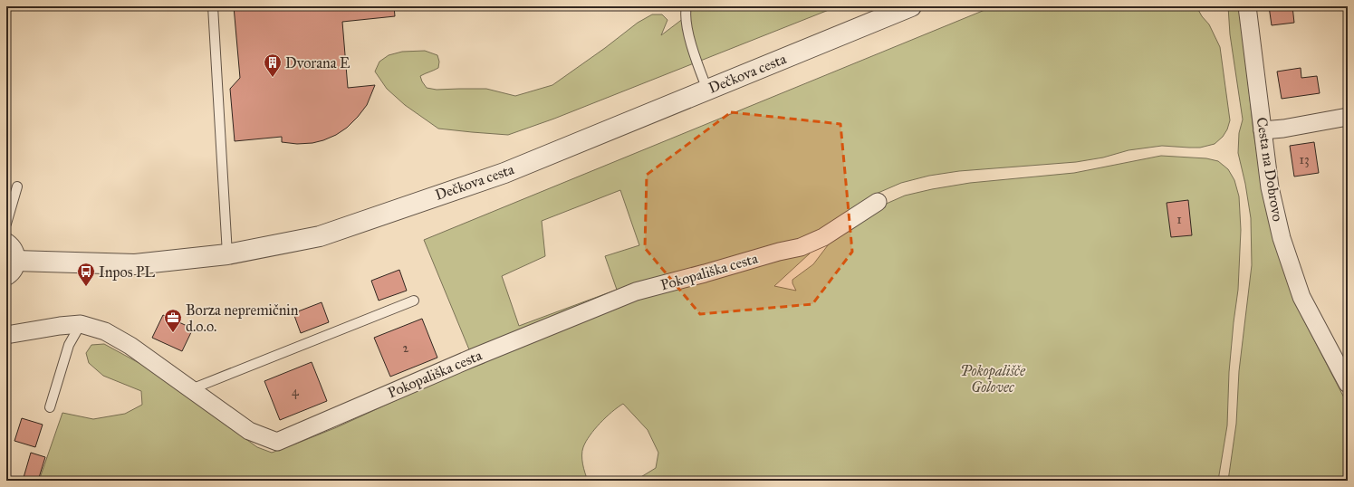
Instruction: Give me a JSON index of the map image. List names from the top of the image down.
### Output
{
  "streets": {
    "street": ["Dečkova cesta", "Cesta na Dobrovo", "Pokopališka cesta"]
  },
  "parks": ["Pokopališče Golovec"],
  "places": {
    "building": ["Dvorana E"],
    "bus stop": ["Inpos PL"],
    "office": ["Borza nepremičnin d.o.o."]
  },
  "house_numbers": [
    "13",
    "1",
    "2",
    "4"
  ]
}
